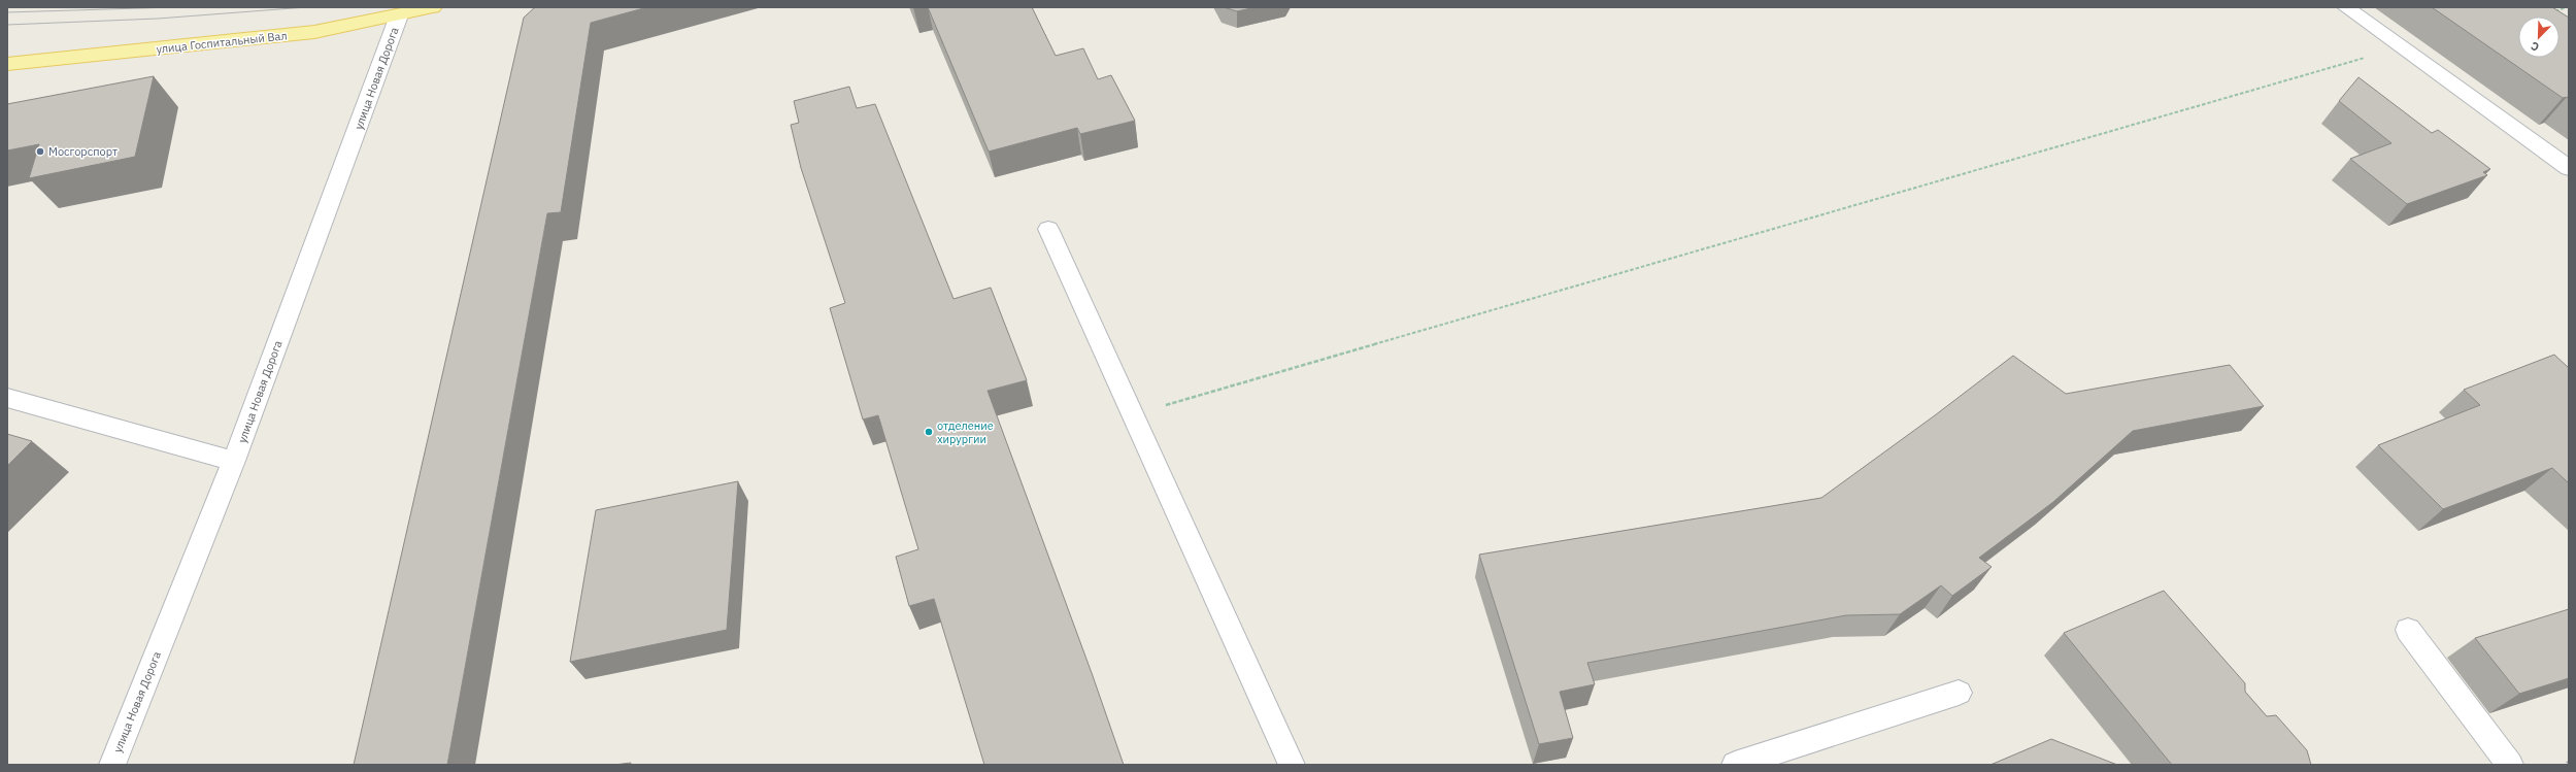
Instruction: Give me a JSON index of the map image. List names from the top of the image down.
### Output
{
  "streets": {
    "main road": ["улица Госпитальный Вал"],
    "street": ["улица Новая Дорога"]
  },
  "crossings": [
    ["улица Госпитальный Вал", "улица Новая Дорога"]
  ],
  "places": ["Мосгорспорт", "отделение хирургии"],
  "north": "bottom left"
}
